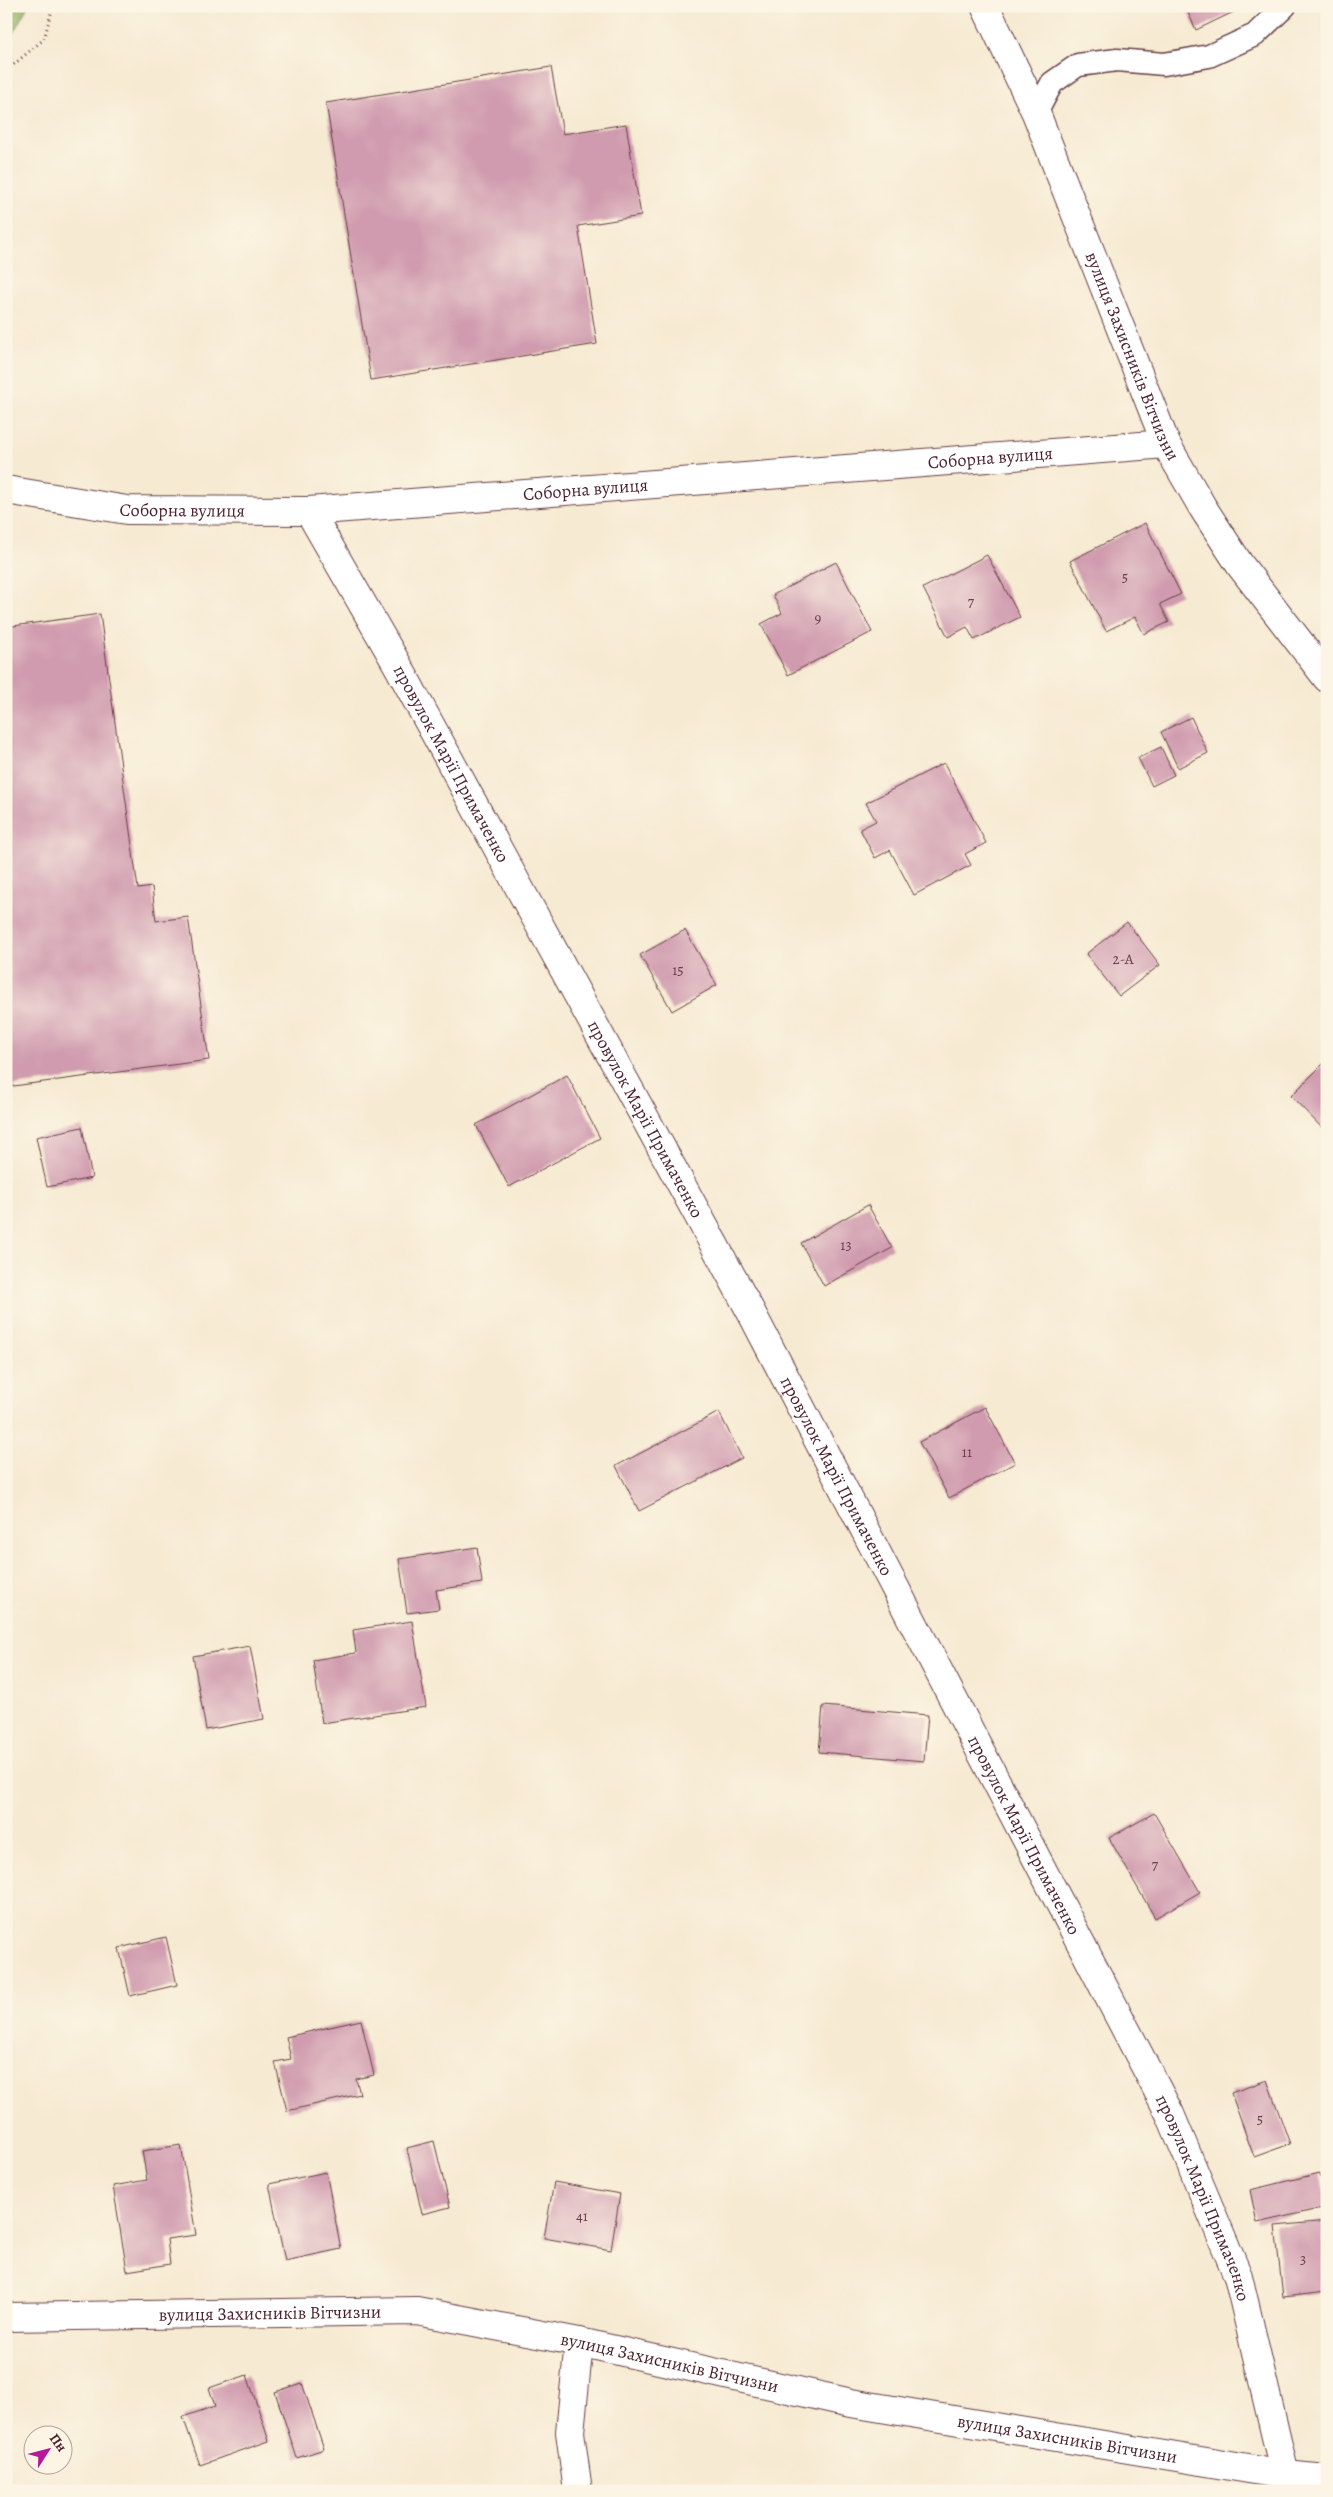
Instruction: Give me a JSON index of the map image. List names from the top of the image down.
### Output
{
  "streets": {
    "street": ["вулиця Захисників Вітчизни", "Соборна вулиця", "провулок Марії Примаченко"]
  },
  "crossings": [
    ["вулиця Захисників Вітчизни", "Соборна вулиця"],
    ["вулиця Захисників Вітчизни", "провулок Марії Примаченко"],
    ["Соборна вулиця", "провулок Марії Примаченко"]
  ],
  "house_numbers": [
    "5",
    "7",
    "9",
    "2-А",
    "15",
    "13",
    "11",
    "7",
    "5",
    "41",
    "3"
  ],
  "north": "top right"
}
